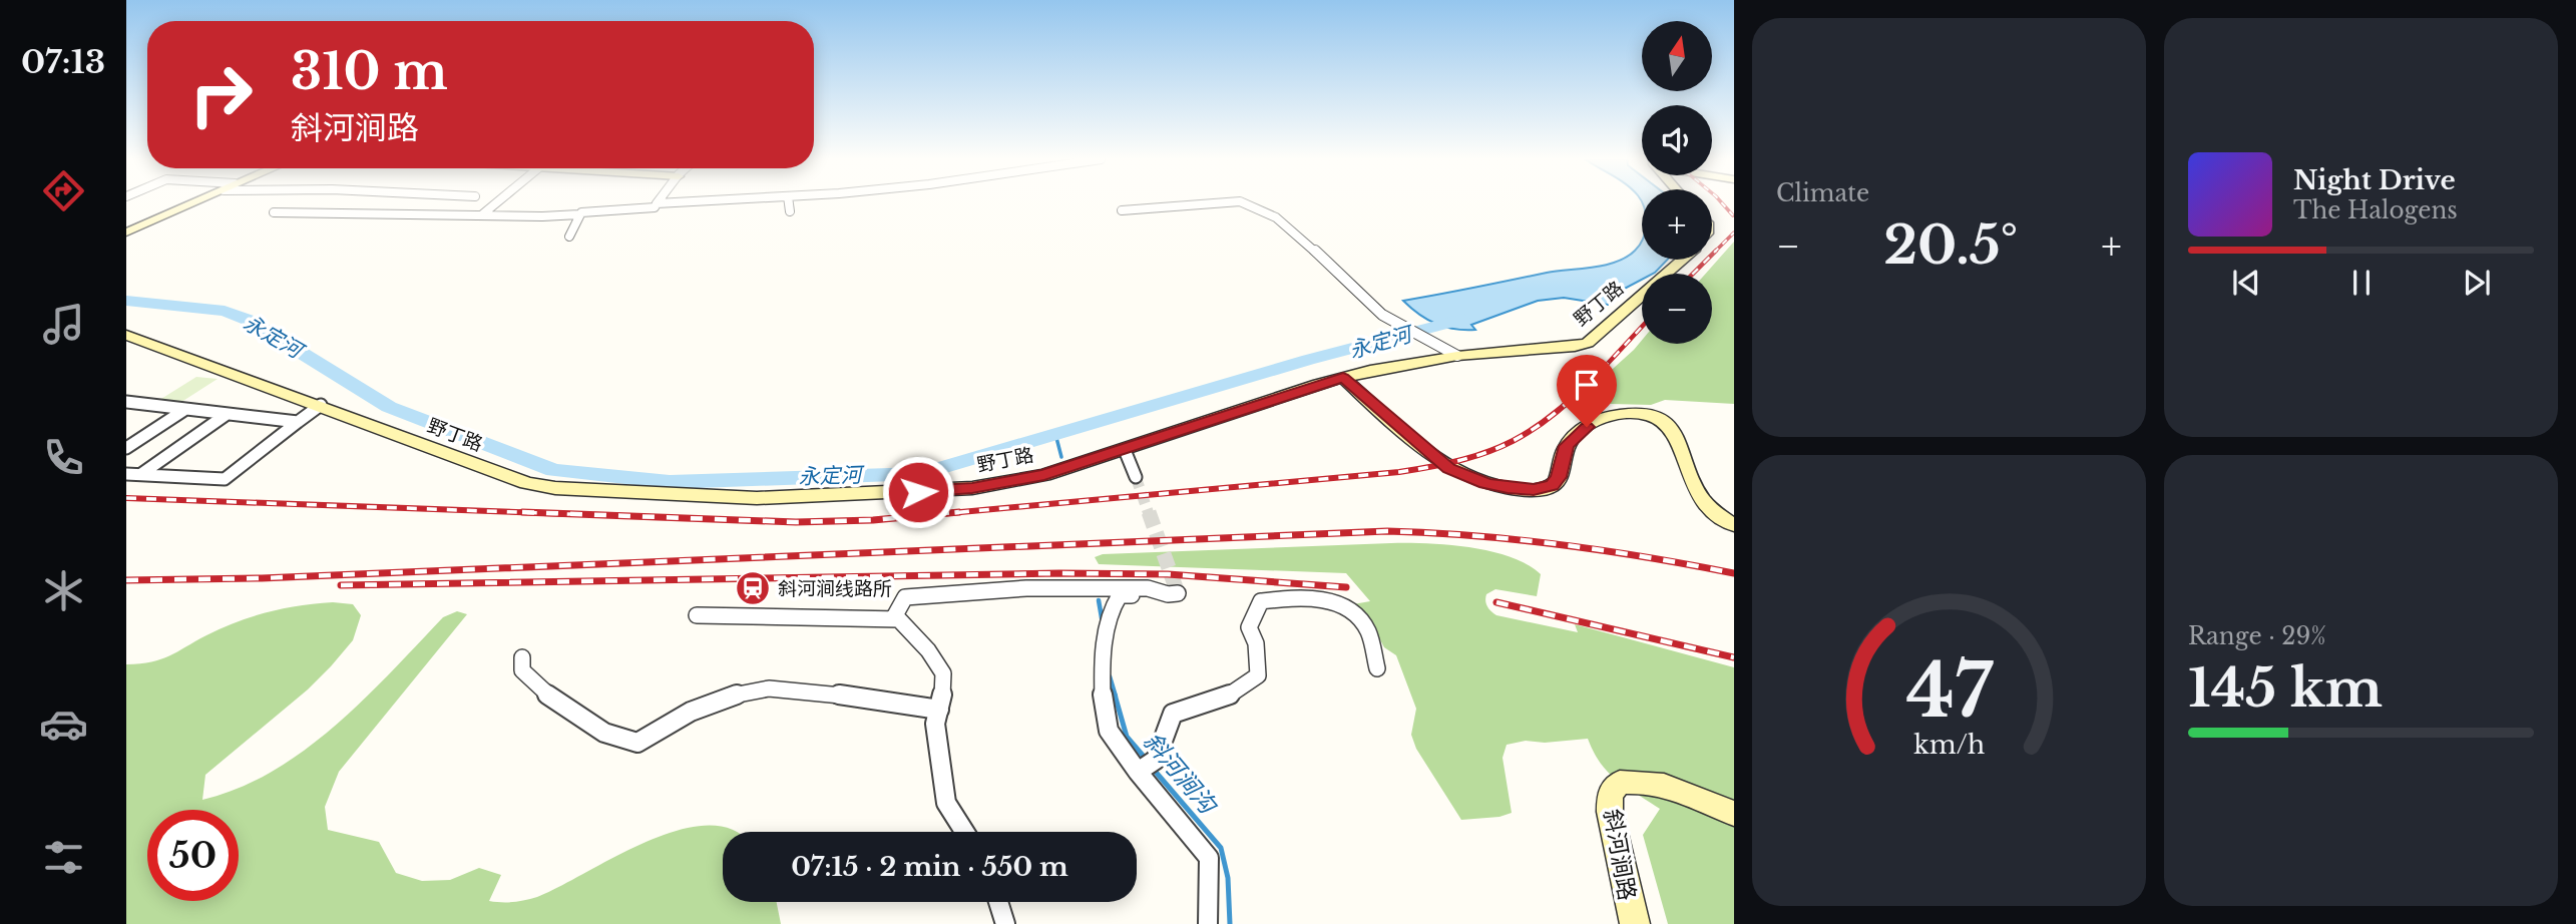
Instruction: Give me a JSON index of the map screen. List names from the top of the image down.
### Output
{
  "streets": {
    "main road": ["野丁路", "斜河涧路"]
  },
  "water": ["永定河", "斜河涧沟"],
  "places": {
    "station": ["斜河涧线路所"]
  },
  "north": "top",
  "page": {
    "tabs": "07:13",
    "tile": [
      "Climate",
      ["Range · 29%", "145 km"]
    ],
    "map_buttons": ["+", "−"],
    "turn": ["310 m", "斜河涧路"],
    "song": ["Night Drive", "The Halogens"],
    "heat": ["−", "20.5°", "+"],
    "limit": "50",
    "trip": "07:15 · 2 min · 550 m",
    "gauge": ["47", "km/h"]
  }
}
